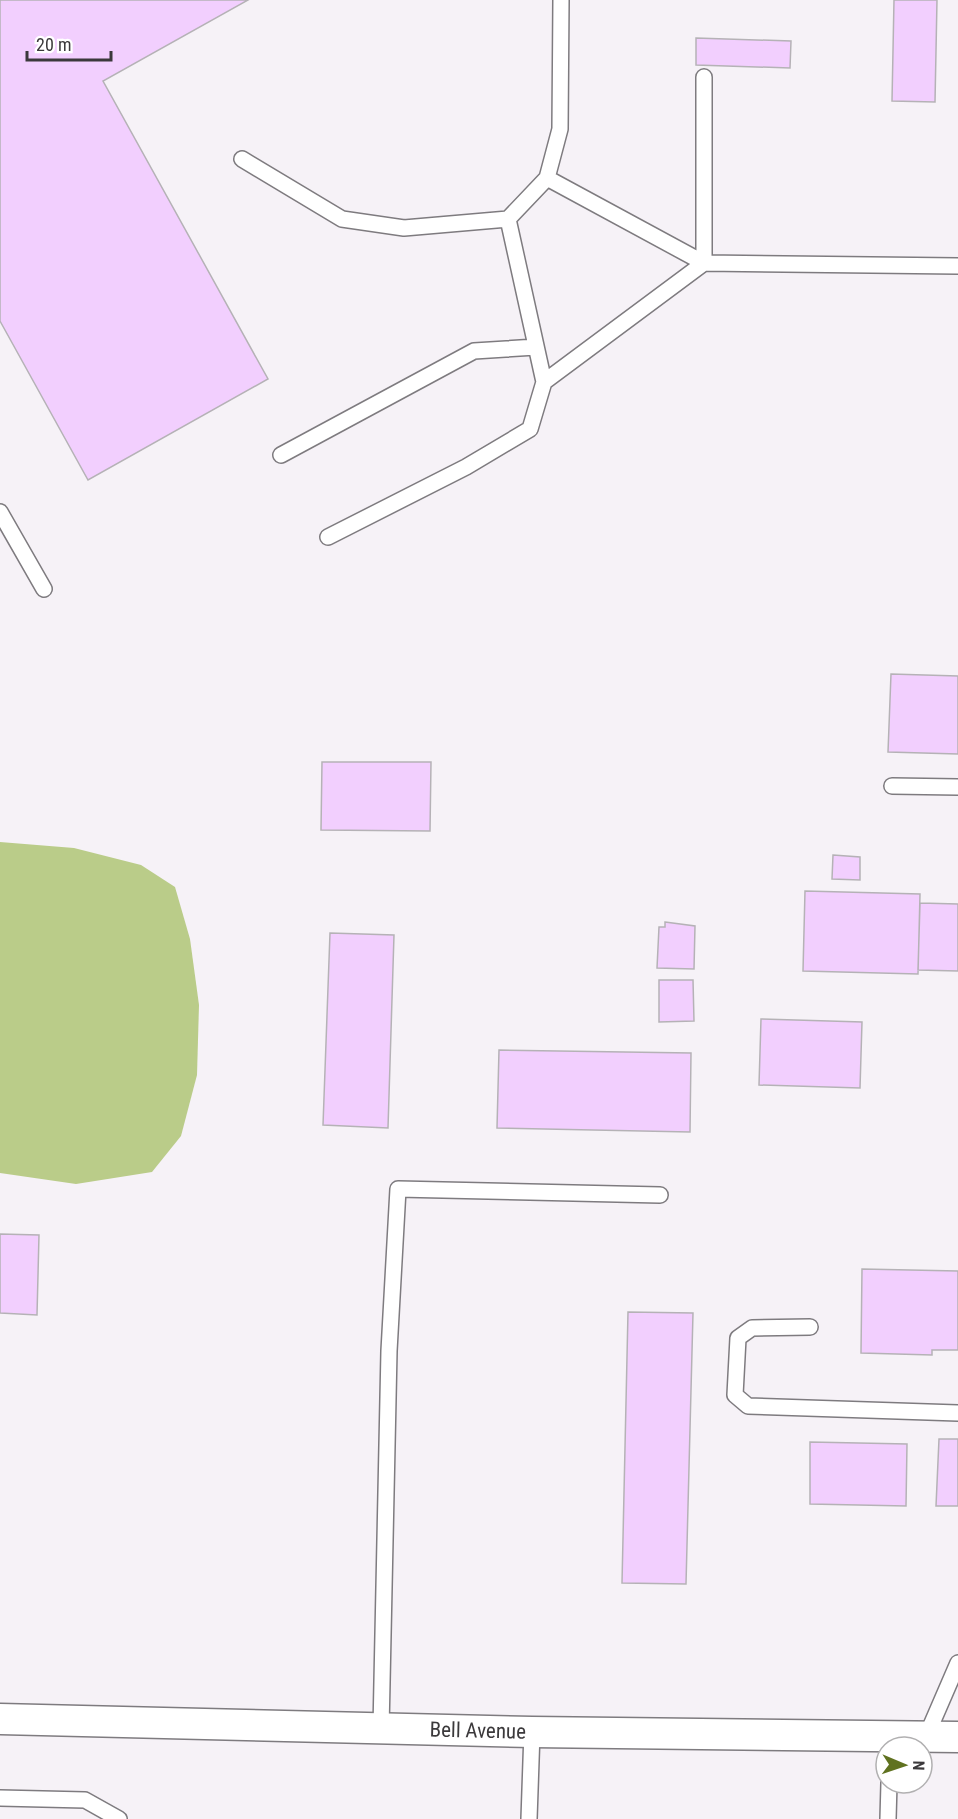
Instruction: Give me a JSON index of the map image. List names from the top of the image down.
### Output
{
  "streets": {
    "street": ["Bell Avenue"]
  },
  "scale_bar": "20 m",
  "north": "right"
}
